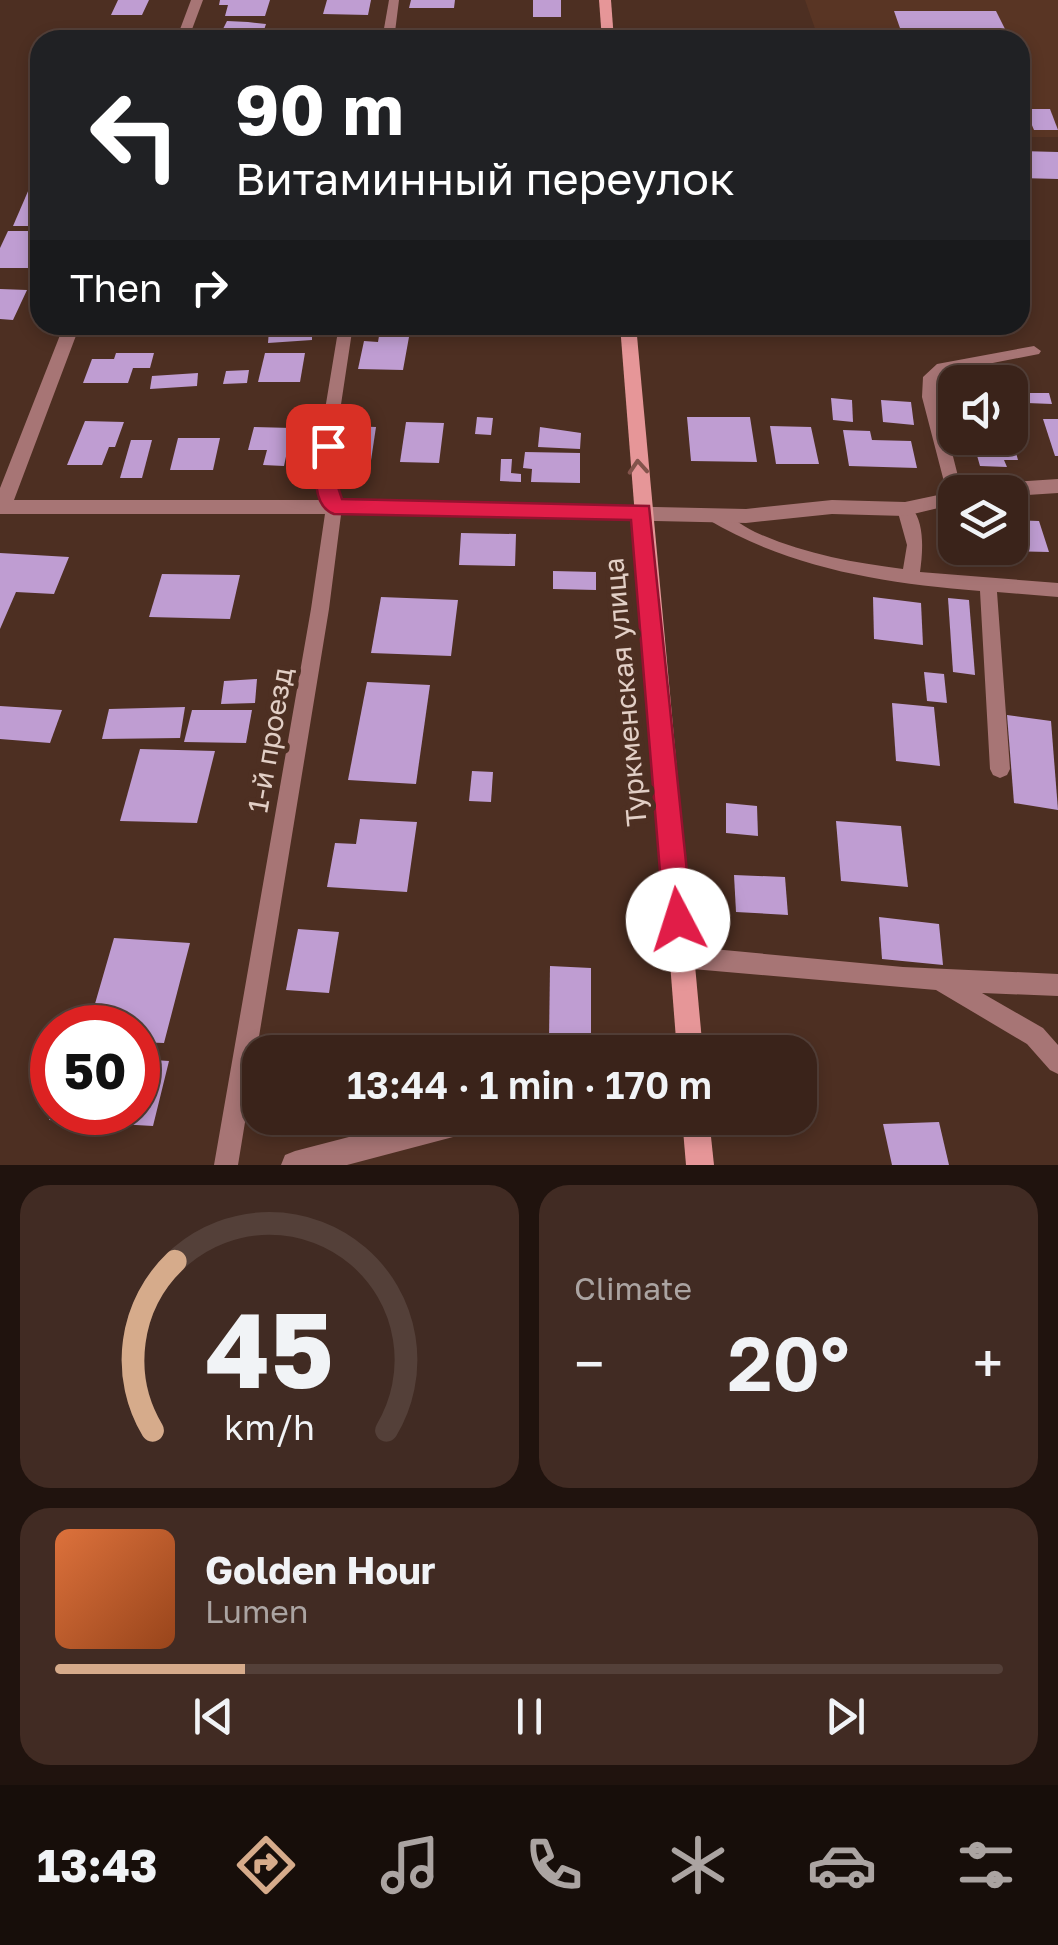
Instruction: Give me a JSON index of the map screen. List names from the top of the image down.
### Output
{
  "streets": {
    "main road": ["Туркменская улица"],
    "lane": ["1-й проезд"]
  },
  "page": {
    "turn": ["90 m", "Витаминный переулок"],
    "then": "Then",
    "limit": "50",
    "trip": "13:44 · 1 min · 170 m",
    "tile": "Climate",
    "heat": ["−", "20°", "+"],
    "song": ["Golden Hour", "Lumen"],
    "tabs": "13:43",
    "gauge": ["45", "km/h"]
  }
}
